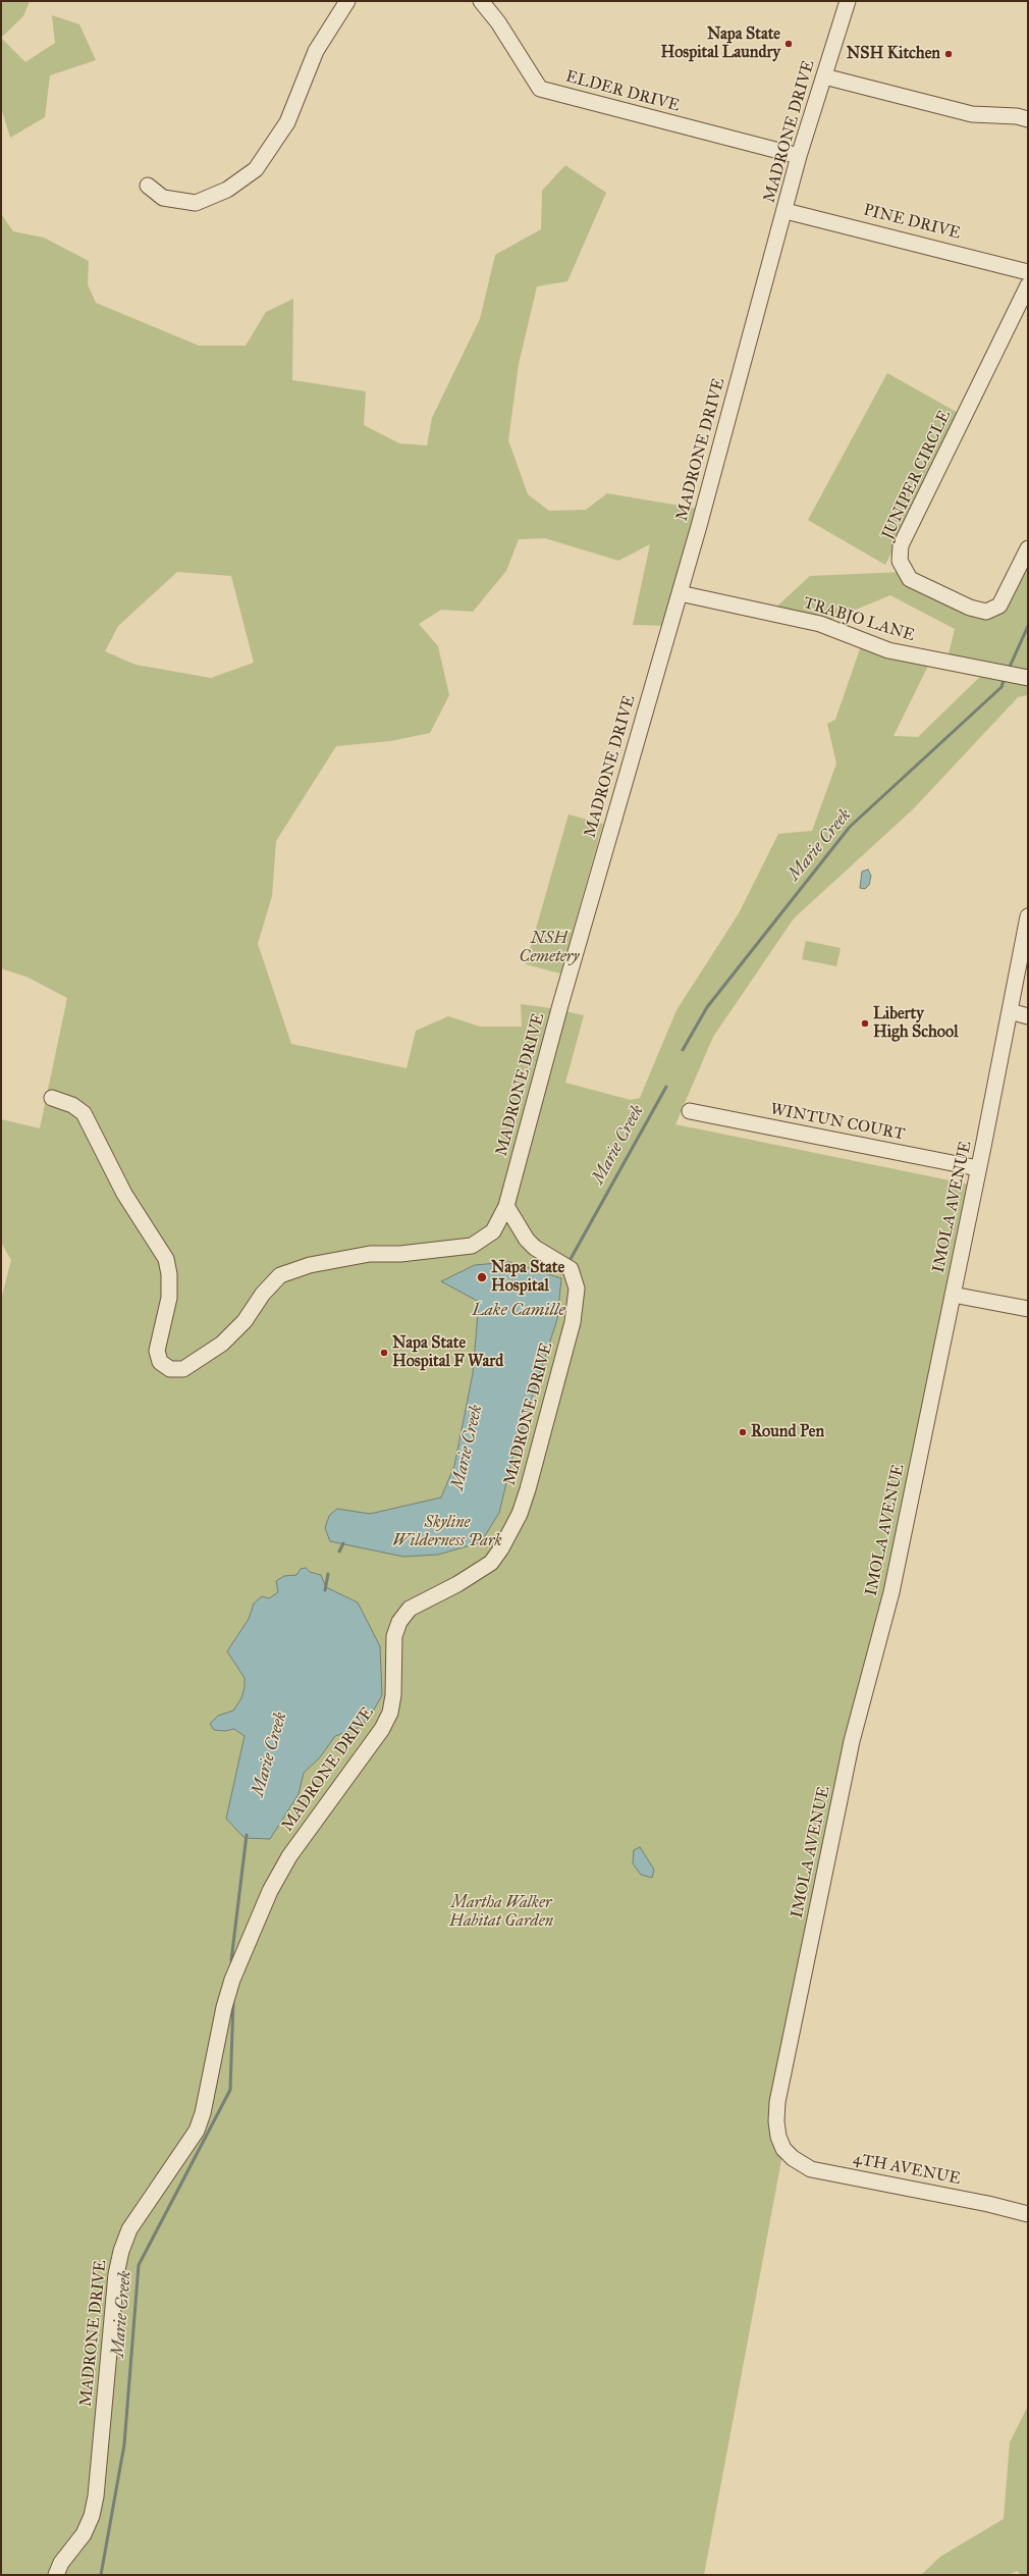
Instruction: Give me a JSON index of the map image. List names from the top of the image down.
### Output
{
  "streets": {
    "street": [
      "ELDER DRIVE",
      "MADRONE DRIVE",
      "PINE DRIVE",
      "JUNIPER CIRCLE",
      "TRABJO LANE",
      "WINTUN COURT",
      "IMOLA AVENUE",
      "4TH AVENUE"
    ]
  },
  "crossings": [
    ["ELDER DRIVE", "MADRONE DRIVE"],
    ["MADRONE DRIVE", "PINE DRIVE"],
    ["MADRONE DRIVE", "TRABJO LANE"],
    ["WINTUN COURT", "IMOLA AVENUE"],
    ["IMOLA AVENUE", "4TH AVENUE"]
  ],
  "water": ["Marie Creek", "Lake Camille"],
  "parks": ["NSH Cemetery", "Skyline Wilderness Park", "Martha Walker Habitat Garden"],
  "places": [
    "Napa State Hospital Laundry",
    "NSH Kitchen",
    "Liberty High School",
    "Napa State Hospital",
    "Napa State Hospital F Ward",
    "Round Pen"
  ]
}
